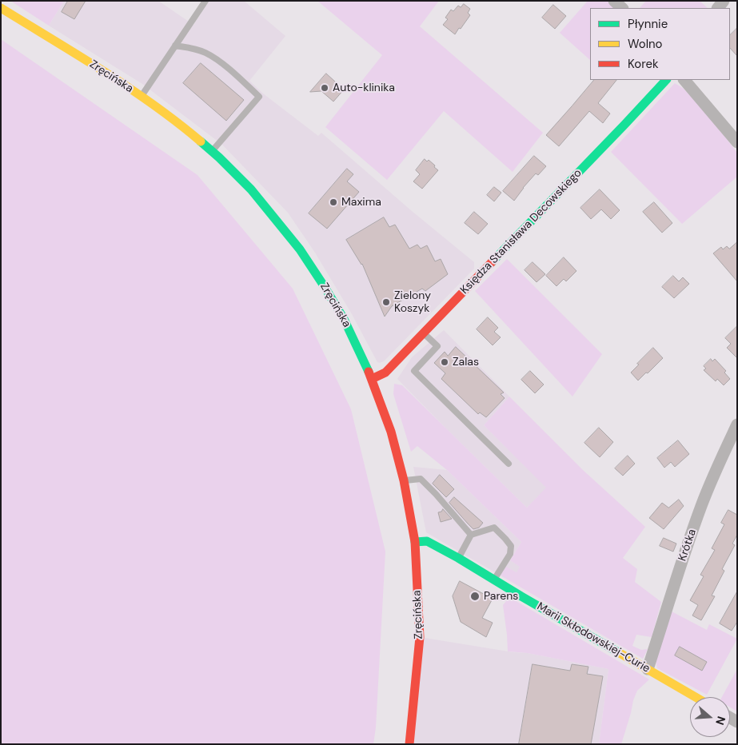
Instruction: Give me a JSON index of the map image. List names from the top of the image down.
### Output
{
  "streets": {
    "street": [
      "Zręcińska",
      "Księdza Stanisława Decowskiego",
      "Krótka",
      "Marii Skłodowskiej-Curie"
    ]
  },
  "crossings": [
    ["Zręcińska", "Księdza Stanisława Decowskiego"],
    ["Zręcińska", "Marii Skłodowskiej-Curie"],
    ["Krótka", "Marii Skłodowskiej-Curie"]
  ],
  "places": [
    "Auto-klinika",
    "Maxima",
    "Zielony Koszyk",
    "Zalas",
    "Parens"
  ],
  "legend": ["Płynnie", "Wolno", "Korek"],
  "north": "right"
}
